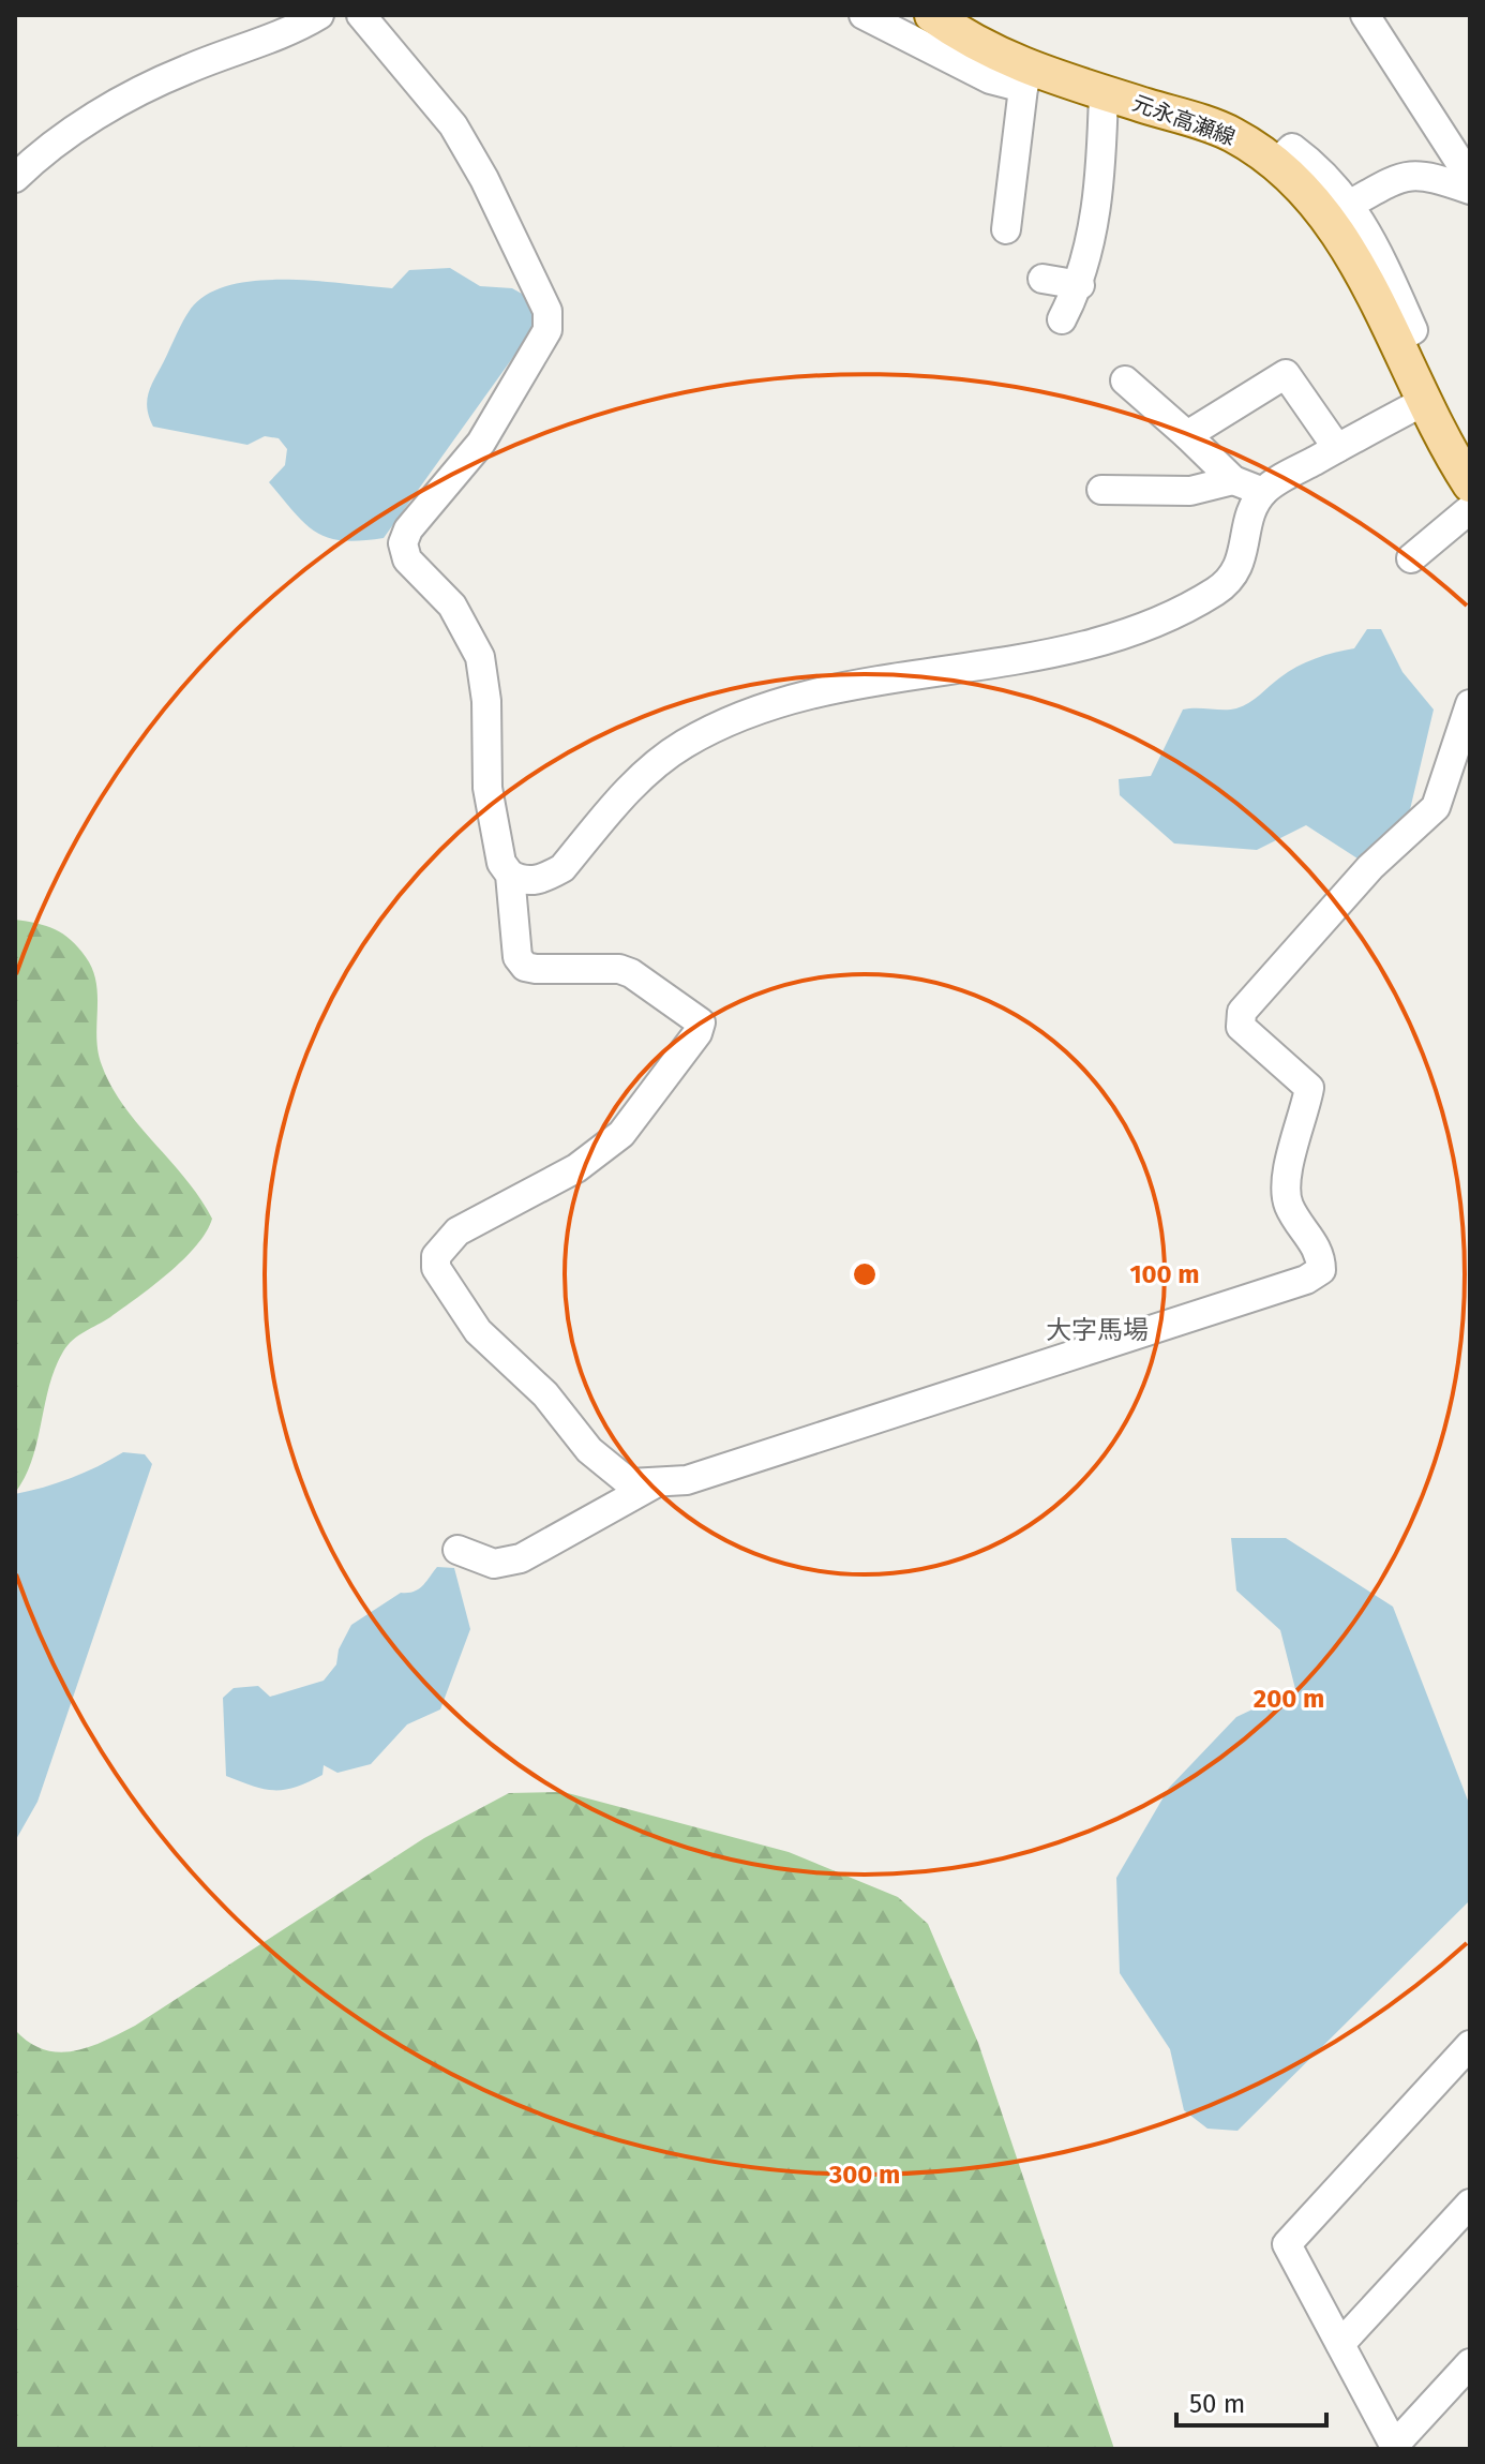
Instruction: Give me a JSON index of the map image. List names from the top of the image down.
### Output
{
  "streets": {
    "main road": ["元永高瀬線"]
  },
  "districts": ["大字馬場"],
  "scale_bar": "50 m",
  "rings": ["100 m", "200 m", "300 m"]
}
